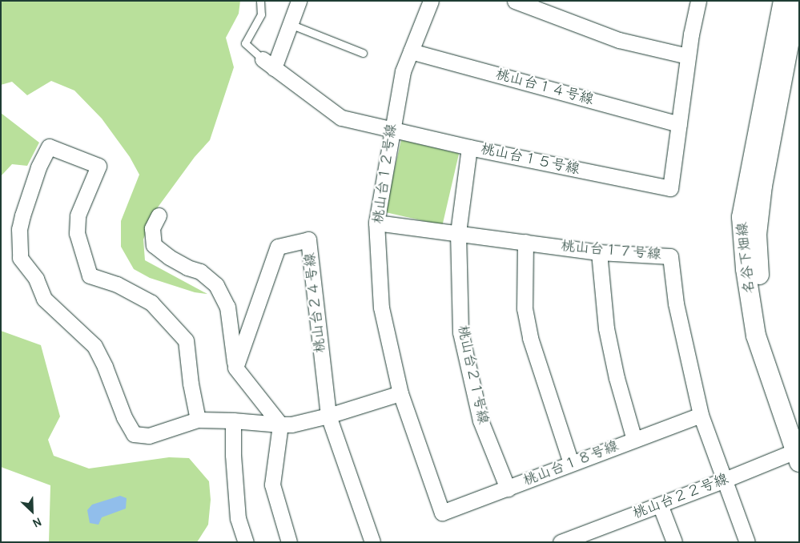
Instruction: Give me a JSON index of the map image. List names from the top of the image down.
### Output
{
  "streets": {
    "street": [
      "桃山台１４号線",
      "桃山台１５号線",
      "桃山台１２号線",
      "桃山台１７号線",
      "名谷下畑線",
      "桃山台２４号線",
      "桃山台２１号線",
      "桃山台１８号線",
      "桃山台２２号線"
    ]
  },
  "crossings": [
    ["桃山台１４号線", "桃山台１５号線"],
    ["桃山台１４号線", "桃山台１２号線"],
    ["桃山台１５号線", "桃山台１２号線"],
    ["桃山台１５号線", "桃山台２１号線"],
    ["桃山台１２号線", "桃山台１７号線"],
    ["桃山台１２号線", "桃山台１８号線"],
    ["桃山台１７号線", "桃山台２１号線"],
    ["桃山台１７号線", "桃山台１８号線"],
    ["桃山台１７号線", "桃山台２２号線"],
    ["名谷下畑線", "桃山台２２号線"],
    ["桃山台２１号線", "桃山台１８号線"]
  ],
  "north": "bottom right"
}
